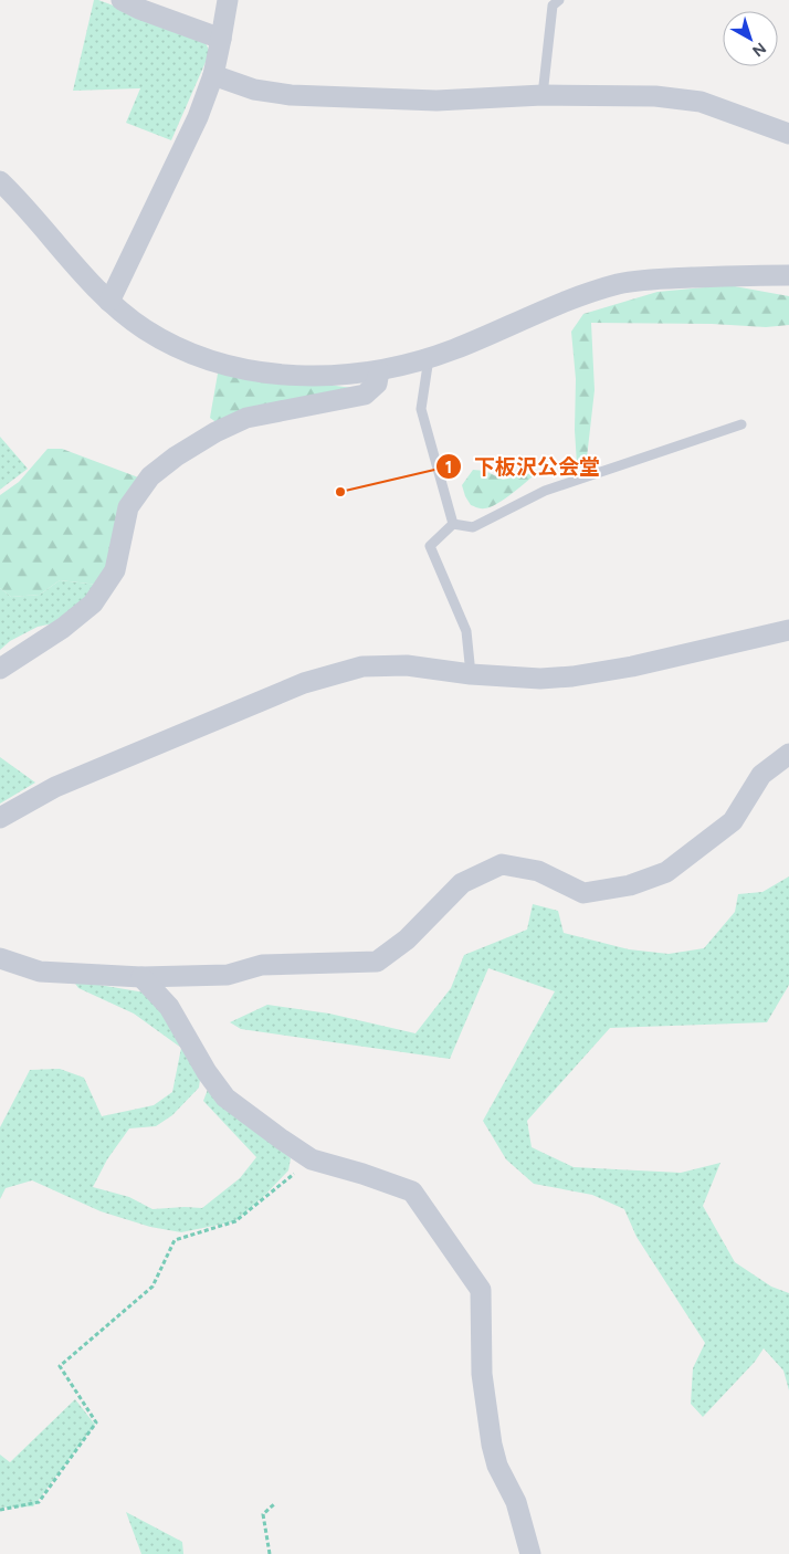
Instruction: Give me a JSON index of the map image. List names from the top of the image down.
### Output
{
  "places": ["下板沢公会堂"],
  "north": "bottom right"
}
